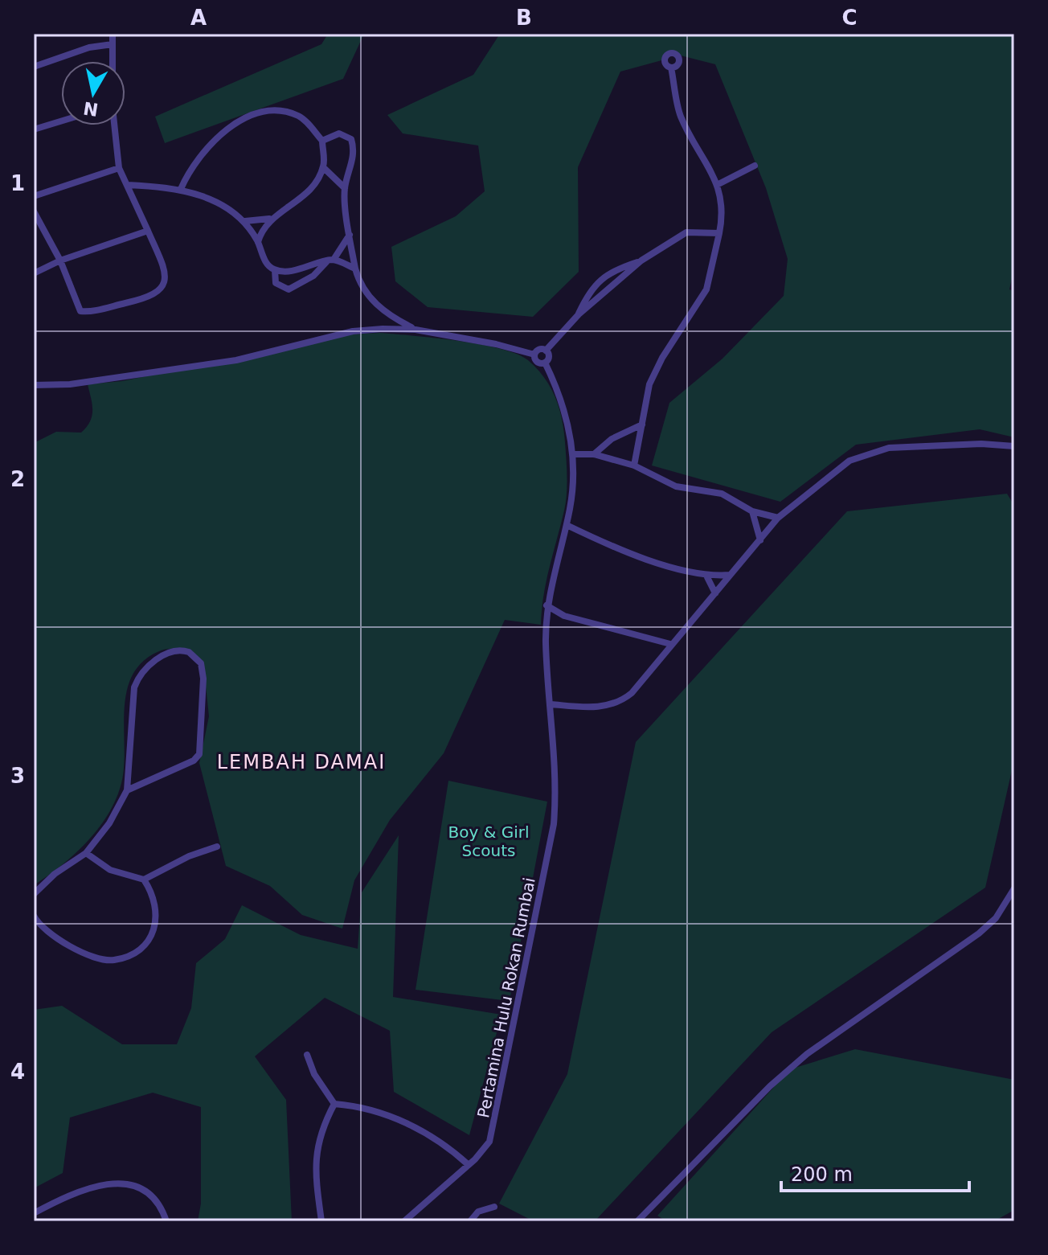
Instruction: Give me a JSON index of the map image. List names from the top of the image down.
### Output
{
  "streets": {
    "street": ["Pertamina Hulu Rokan Rumbai"]
  },
  "districts": ["LEMBAH DAMAI"],
  "parks": ["Boy & Girl Scouts"],
  "scale_bar": "200 m",
  "north": "bottom",
  "grid": {
    "columns": ["A", "B", "C"],
    "rows": [
      "1",
      "2",
      "3",
      "4"
    ]
  }
}
